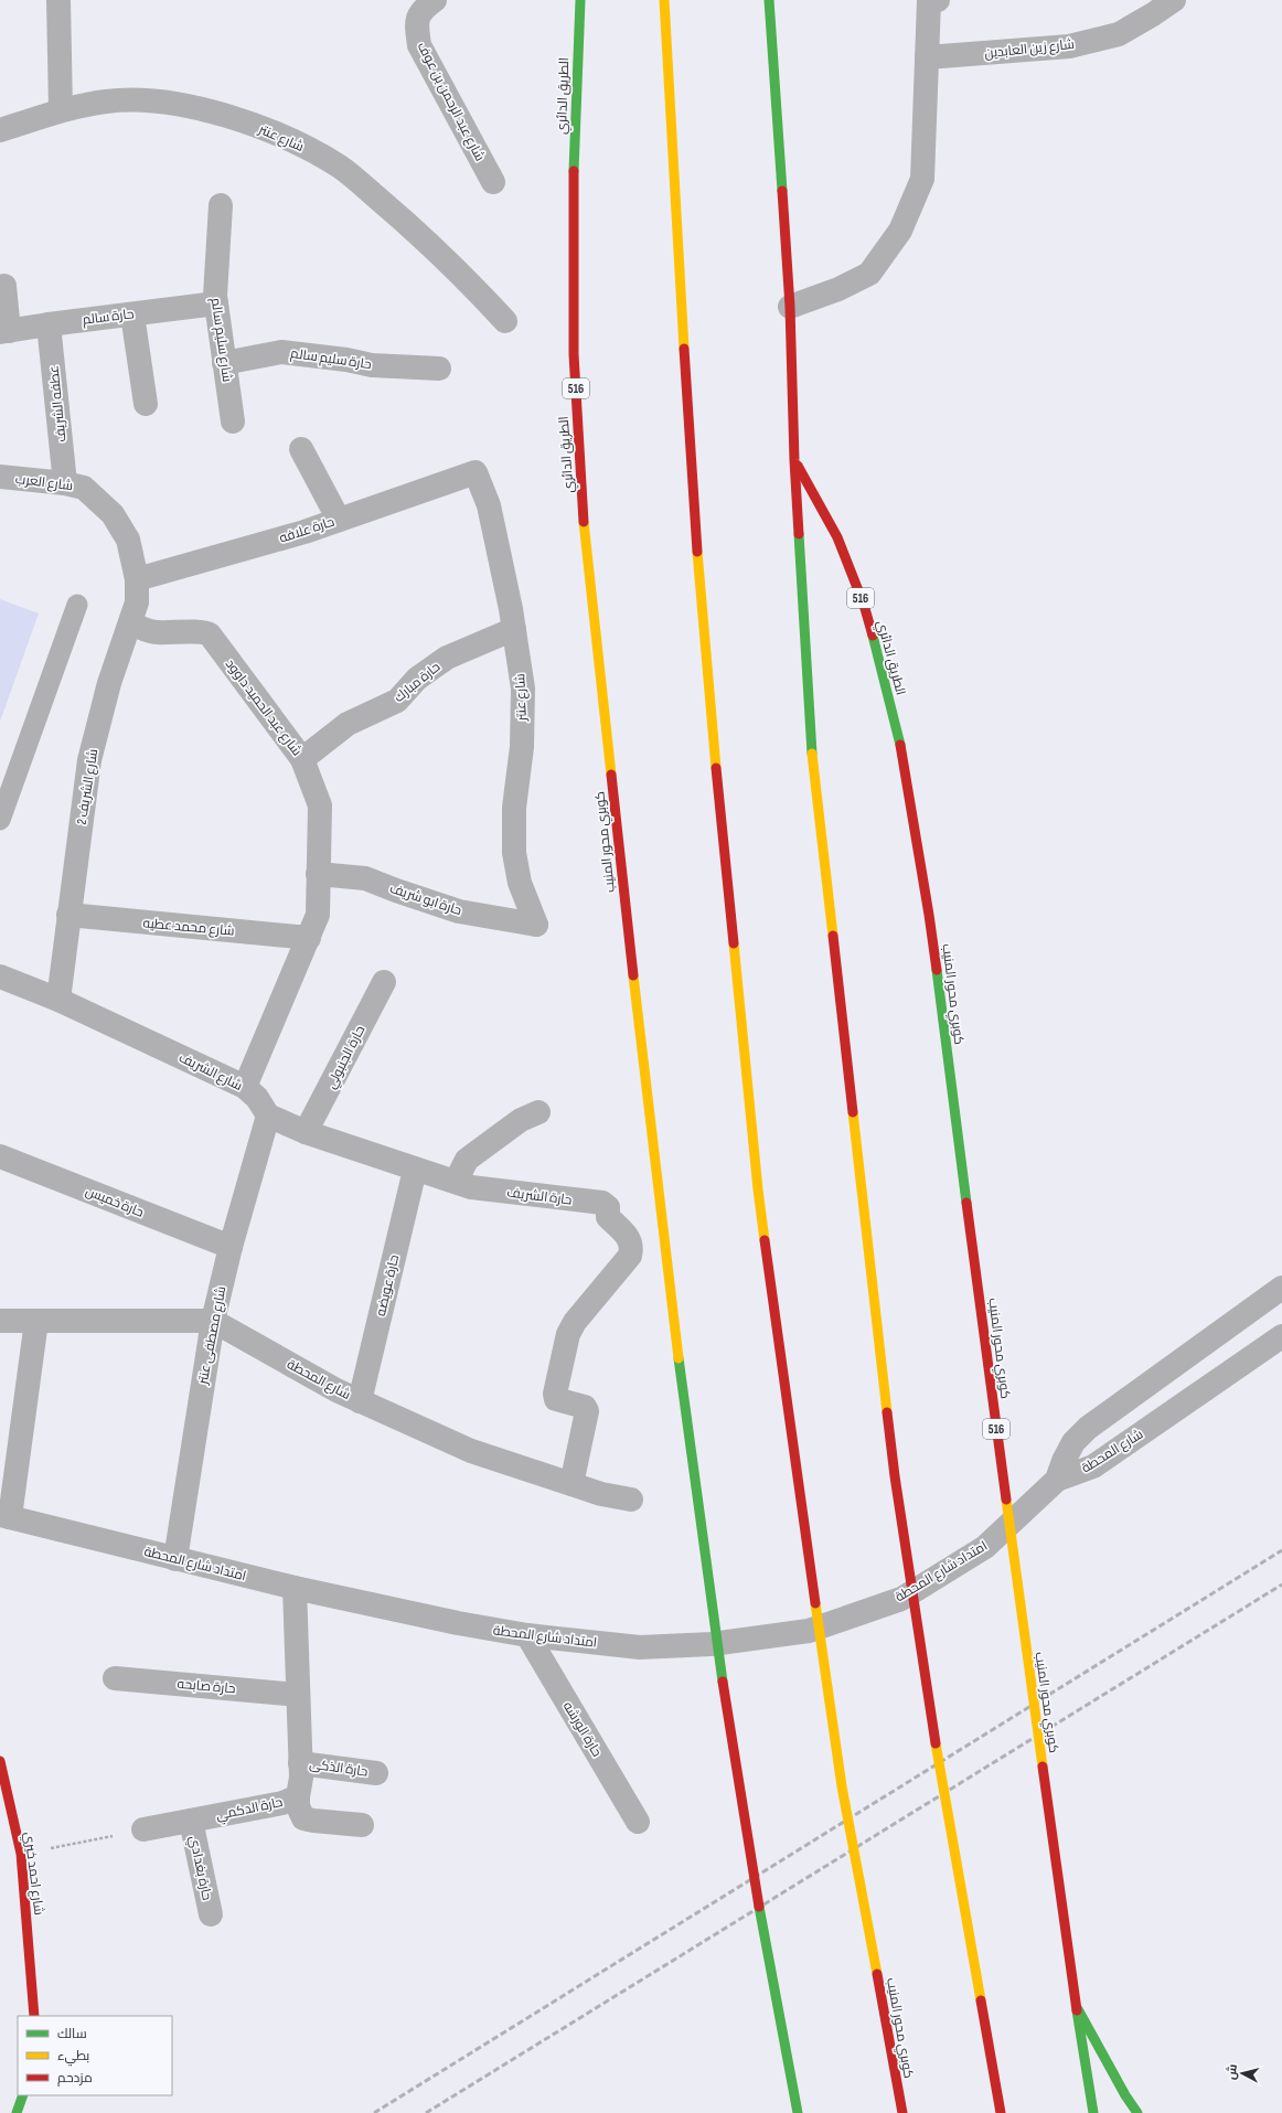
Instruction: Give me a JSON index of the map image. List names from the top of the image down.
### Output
{
  "streets": {
    "main road": [
      "الطريق الدائري",
      "516",
      "كوبري محور المنيب",
      "شارع احمد خيري"
    ],
    "street": [
      "شارع زين العابدين",
      "شارع عبد الرحمن بن عوف",
      "شارع عنتر",
      "حارة سالم",
      "شارع سليم سالم",
      "حارة سليم سالم",
      "عطفه الشريف",
      "شارع العرب",
      "حارة علافه",
      "حارة مبارك",
      "شارع عبد الحميد داوود",
      "شارع الشريف 2",
      "حارة ابو شريف",
      "شارع محمد عطيه",
      "حارة الجنبولي",
      "شارع الشريف",
      "حارة الشريف",
      "حارة خميس",
      "حارة عويضه",
      "شارع مصطفى عنتر",
      "شارع المحطة",
      "امتداد شارع المحطة",
      "حارة صابحه",
      "حارة الورشه",
      "حارة الذكى",
      "حارة الدكمي",
      "حارة بغدادي"
    ]
  },
  "crossings": [
    ["الطريق الدائري", "كوبري محور المنيب"],
    ["شارع عنتر", "حارة علافه"],
    ["شارع عنتر", "حارة مبارك"],
    ["شارع عنتر", "حارة ابو شريف"],
    ["حارة سالم", "شارع سليم سالم"],
    ["حارة سالم", "عطفه الشريف"],
    ["شارع سليم سالم", "حارة سليم سالم"],
    ["عطفه الشريف", "شارع العرب"],
    ["شارع العرب", "حارة علافه"],
    ["شارع العرب", "شارع الشريف 2"],
    ["حارة علافه", "شارع الشريف 2"],
    ["حارة مبارك", "شارع عبد الحميد داوود"],
    ["شارع عبد الحميد داوود", "شارع الشريف 2"],
    ["شارع عبد الحميد داوود", "حارة ابو شريف"],
    ["شارع عبد الحميد داوود", "شارع محمد عطيه"],
    ["شارع عبد الحميد داوود", "شارع الشريف"],
    ["شارع الشريف 2", "شارع محمد عطيه"],
    ["شارع الشريف 2", "شارع الشريف"],
    ["شارع الشريف", "شارع مصطفى عنتر"],
    ["حارة الشريف", "حارة عويضه"],
    ["حارة الشريف", "شارع المحطة"],
    ["حارة خميس", "شارع مصطفى عنتر"],
    ["حارة عويضه", "شارع المحطة"],
    ["شارع مصطفى عنتر", "شارع المحطة"],
    ["شارع مصطفى عنتر", "امتداد شارع المحطة"],
    ["شارع المحطة", "امتداد شارع المحطة"],
    ["امتداد شارع المحطة", "حارة الورشه"],
    ["امتداد شارع المحطة", "حارة الدكمي"],
    ["حارة صابحه", "حارة الدكمي"],
    ["حارة الذكى", "حارة الدكمي"],
    ["حارة الدكمي", "حارة بغدادي"]
  ],
  "legend": ["سالك", "بطيء", "مزدحم"],
  "north": "left"
}
